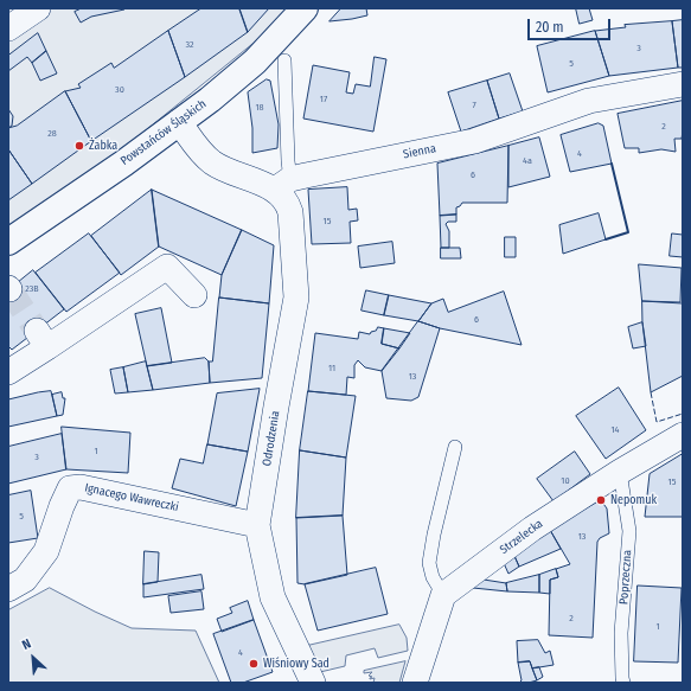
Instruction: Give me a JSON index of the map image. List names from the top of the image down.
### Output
{
  "streets": {
    "street": [
      "Powstańców Śląskich",
      "Sienna",
      "Odrodzenia",
      "Ignacego Wawreczki",
      "Strzelecka"
    ],
    "lane": ["Poprzeczna"]
  },
  "crossings": [
    ["Sienna", "Odrodzenia"],
    ["Odrodzenia", "Ignacego Wawreczki"],
    ["Strzelecka", "Poprzeczna"]
  ],
  "places": ["Żabka", "Nepomuk", "Wiśniowy Sad"],
  "house_numbers": [
    "32",
    "3",
    "5",
    "30",
    "17",
    "7",
    "18",
    "2",
    "28",
    "4",
    "4a",
    "6",
    "15",
    "23B",
    "6",
    "11",
    "13",
    "14",
    "1",
    "3",
    "10",
    "15",
    "5",
    "13",
    "2",
    "1",
    "4"
  ],
  "scale_bar": "20 m",
  "north": "top left"
}
